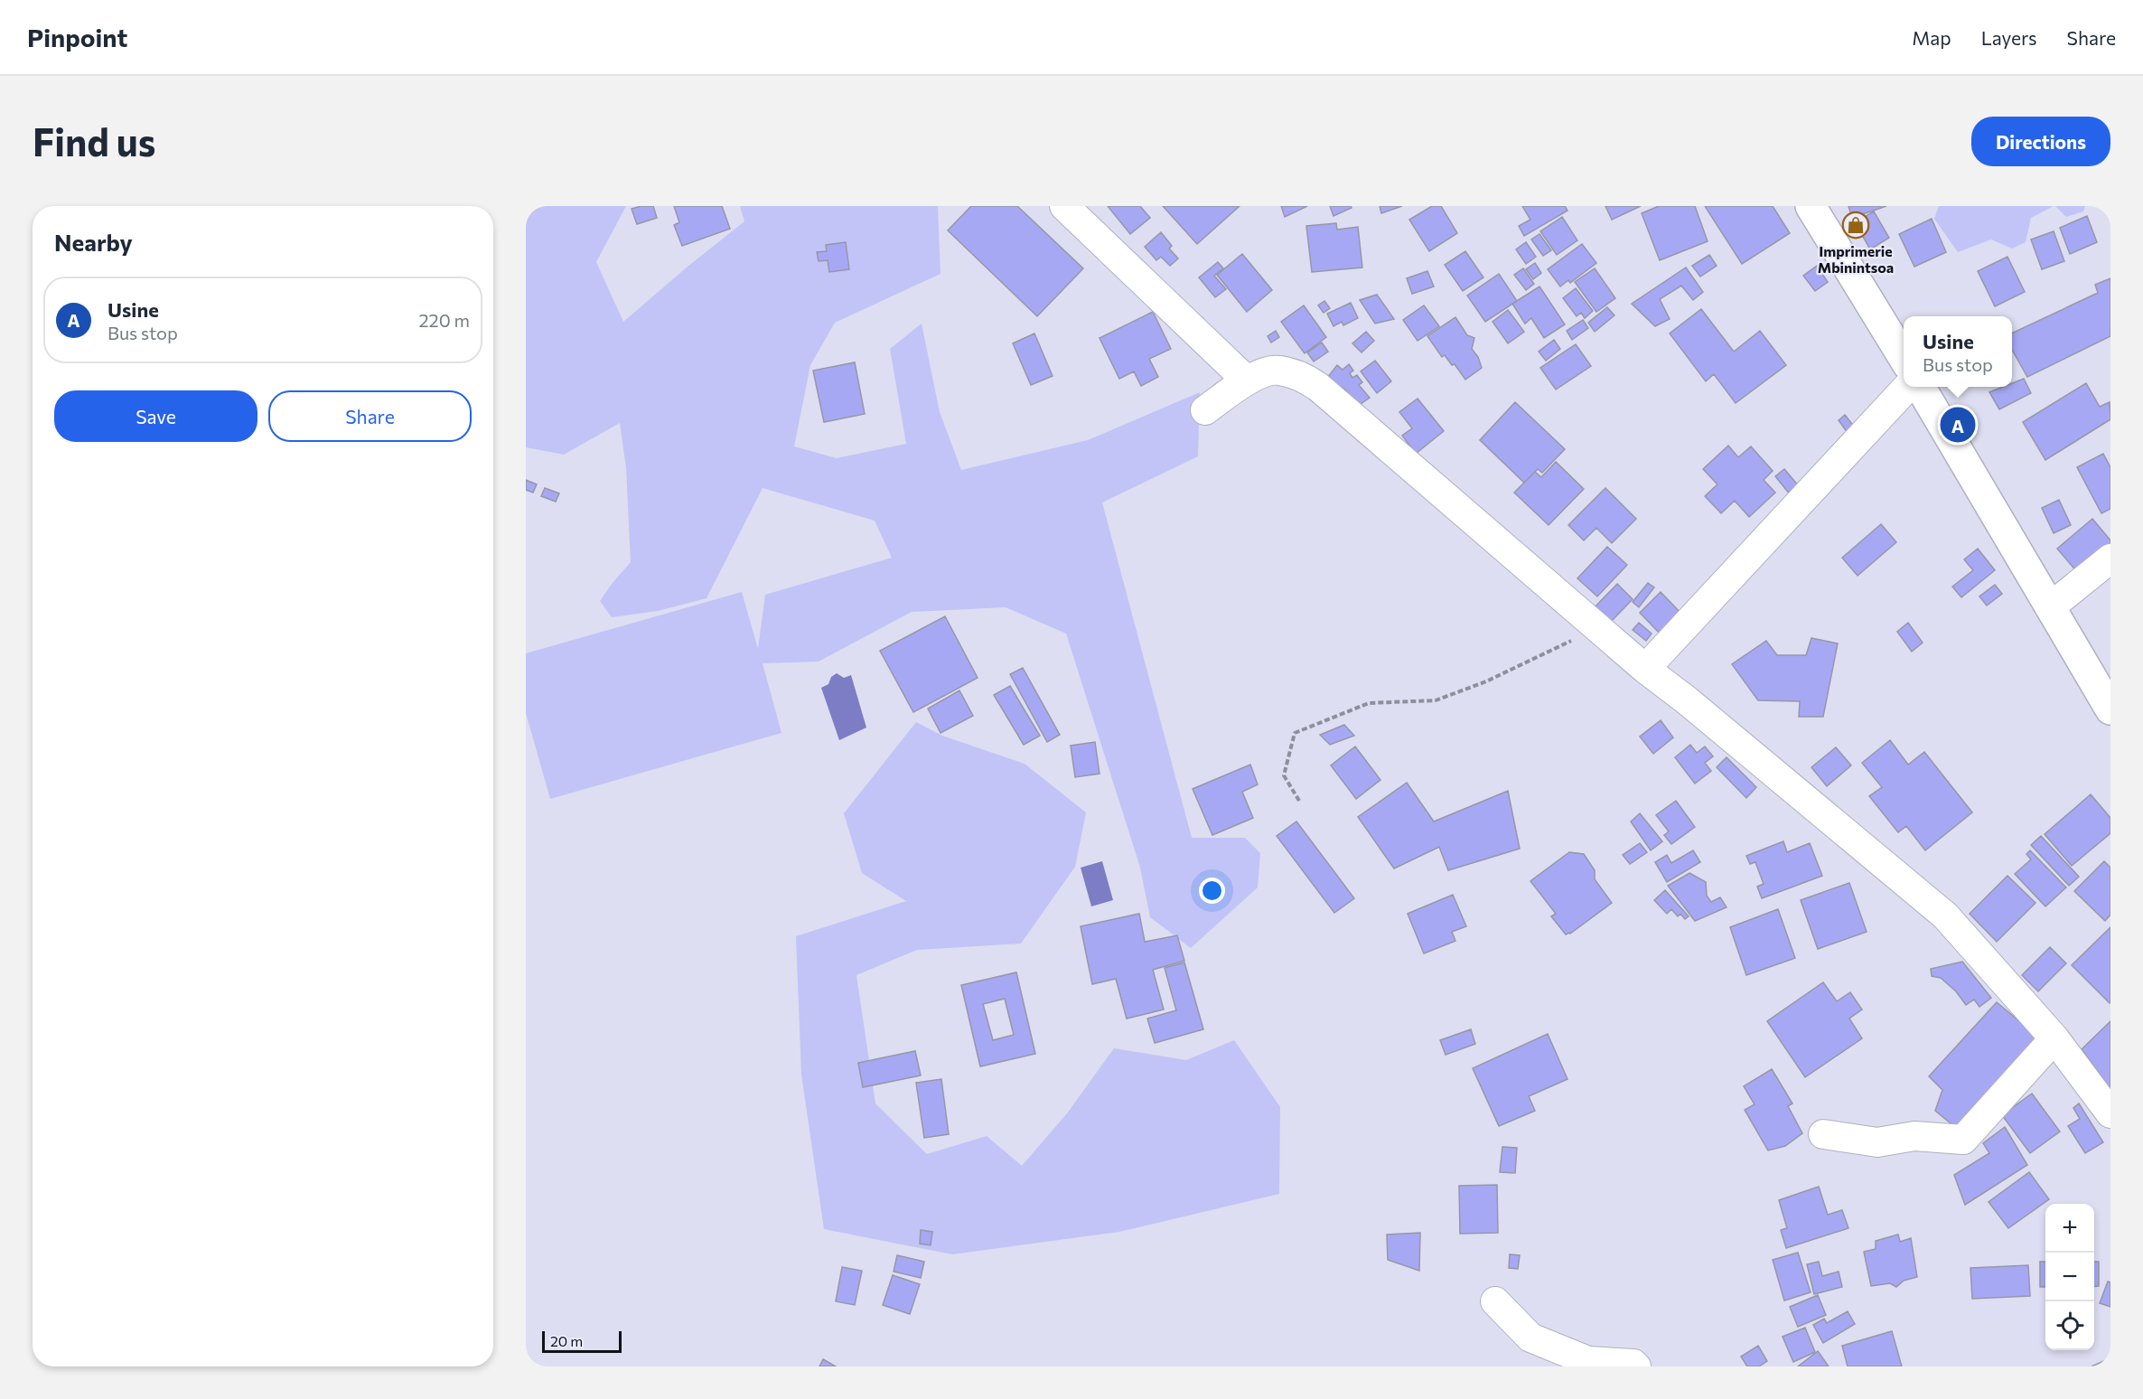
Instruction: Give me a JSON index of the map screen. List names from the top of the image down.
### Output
{
  "places": {
    "shop": ["Imprimerie Mbinintsoa"]
  },
  "scale_bar": "20 m",
  "page": {
    "header": "Pinpoint",
    "nav": ["Map", "Layers", "Share"],
    "buttons": [
      "Directions",
      ["Save", "Share"]
    ],
    "title": "Find us",
    "heading": "Nearby",
    "list": [
      {
        "mark": "A",
        "name": "Usine",
        "note": "Bus stop",
        "value": "220 m"
      }
    ],
    "popup": ["Usine", "Bus stop"],
    "pins": "A",
    "map_buttons": ["+", "−"],
    "scale": "20 m"
  }
}
